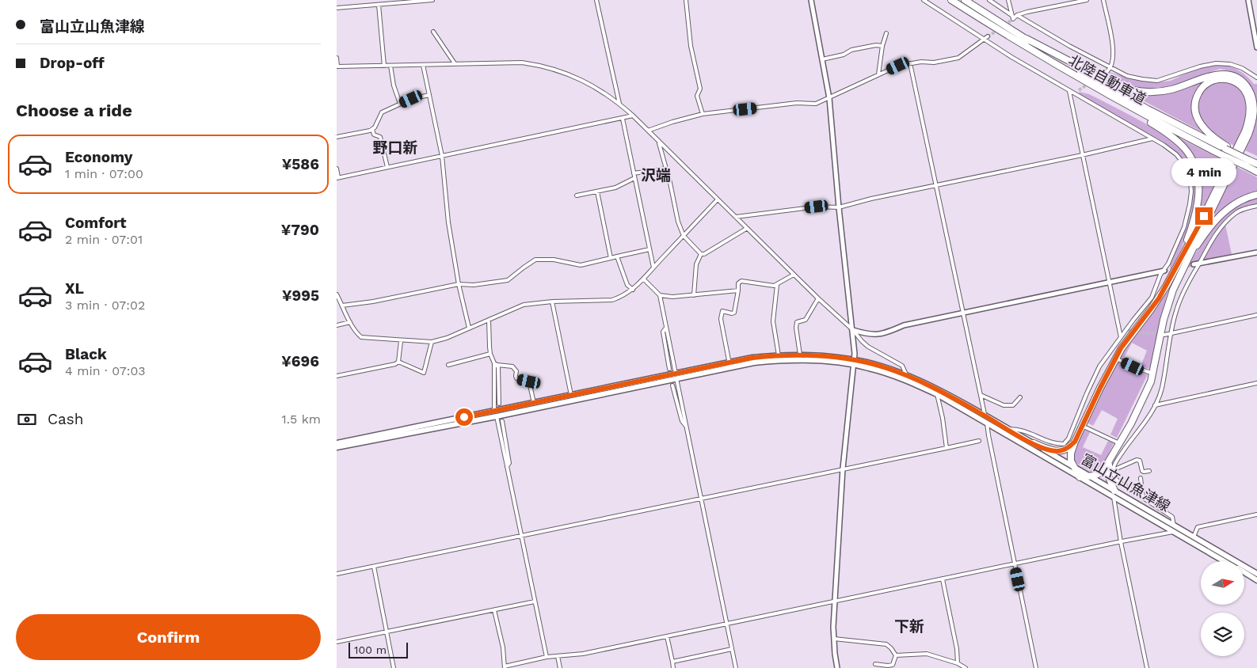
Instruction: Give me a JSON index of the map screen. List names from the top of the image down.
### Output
{
  "streets": {
    "highway": ["北陸自動車道"],
    "main road": ["富山立山魚津線"]
  },
  "districts": ["野口新", "沢端", "下新"],
  "scale_bar": "100 m",
  "north": "right",
  "page": {
    "banner": ["富山立山魚津線", "Drop-off"],
    "heading": "Choose a ride",
    "list": [
      {
        "name": "Economy",
        "note": "1 min · 07:00",
        "value": "¥586"
      },
      {
        "name": "Comfort",
        "note": "2 min · 07:01",
        "value": "¥790"
      },
      {
        "name": "XL",
        "note": "3 min · 07:02",
        "value": "¥995"
      },
      {
        "name": "Black",
        "note": "4 min · 07:03",
        "value": "¥696"
      }
    ],
    "bubble": "4 min",
    "pay": ["Cash", "1.5 km"],
    "buttons": "Confirm",
    "scale": "100 m"
  }
}
